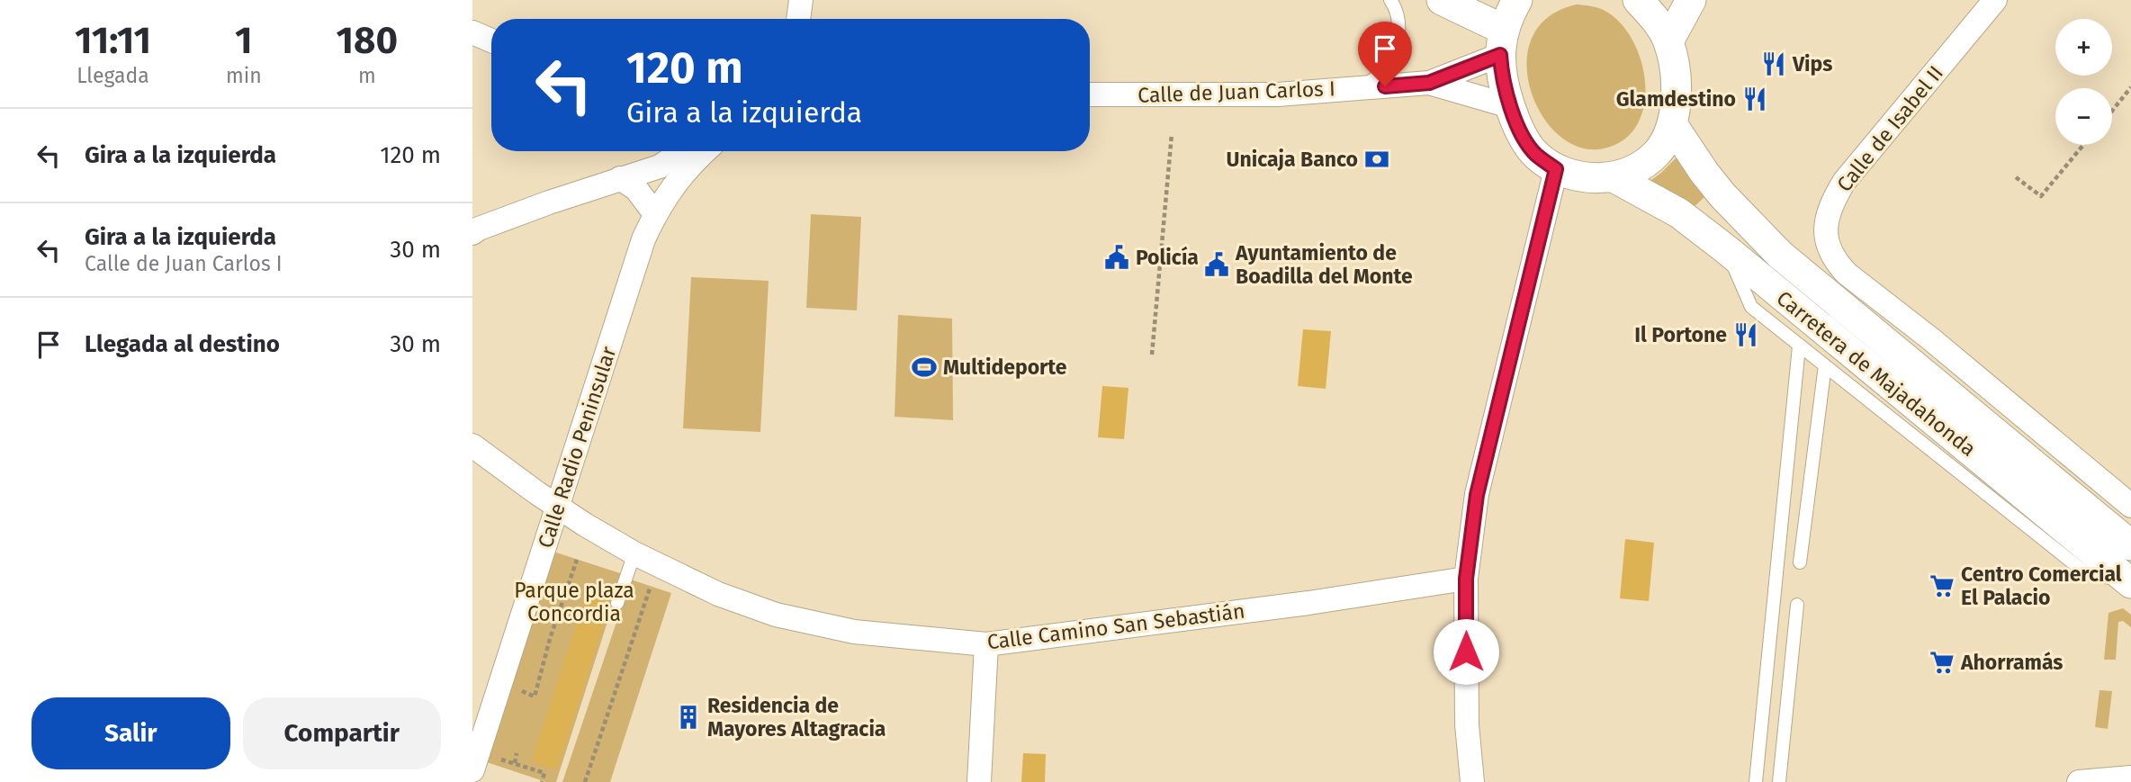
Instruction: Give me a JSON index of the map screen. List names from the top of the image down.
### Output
{
  "streets": {
    "street": [
      "Calle de Juan Carlos I",
      "Calle de Isabel II",
      "Carretera de Majadahonda",
      "Calle Radio Peninsular",
      "Calle Camino San Sebastián"
    ]
  },
  "crossings": [
    ["Calle de Isabel II", "Carretera de Majadahonda"],
    ["Calle Radio Peninsular", "Calle Camino San Sebastián"]
  ],
  "parks": ["Parque plaza Concordia"],
  "places": {
    "restaurant": ["Vips", "Glamdestino", "Il Portone"],
    "bank": ["Unicaja Banco"],
    "public building": ["Policía", "Ayuntamiento de Boadilla del Monte"],
    "sports": ["Multideporte"],
    "supermarket": ["Centro Comercial El Palacio", "Ahorramás"],
    "building": ["Residencia de Mayores Altagracia"]
  },
  "page": {
    "eta": [
      "11:11",
      "Llegada",
      "1",
      "min",
      "180",
      "m"
    ],
    "map_buttons": ["+", "−"],
    "turn": ["120 m", "Gira a la izquierda"],
    "list": [
      {
        "name": "Gira a la izquierda",
        "value": "120 m"
      },
      {
        "name": "Gira a la izquierda",
        "note": "Calle de Juan Carlos I",
        "value": "30 m"
      },
      {
        "name": "Llegada al destino",
        "value": "30 m"
      }
    ],
    "buttons": ["Salir", "Compartir"]
  }
}
